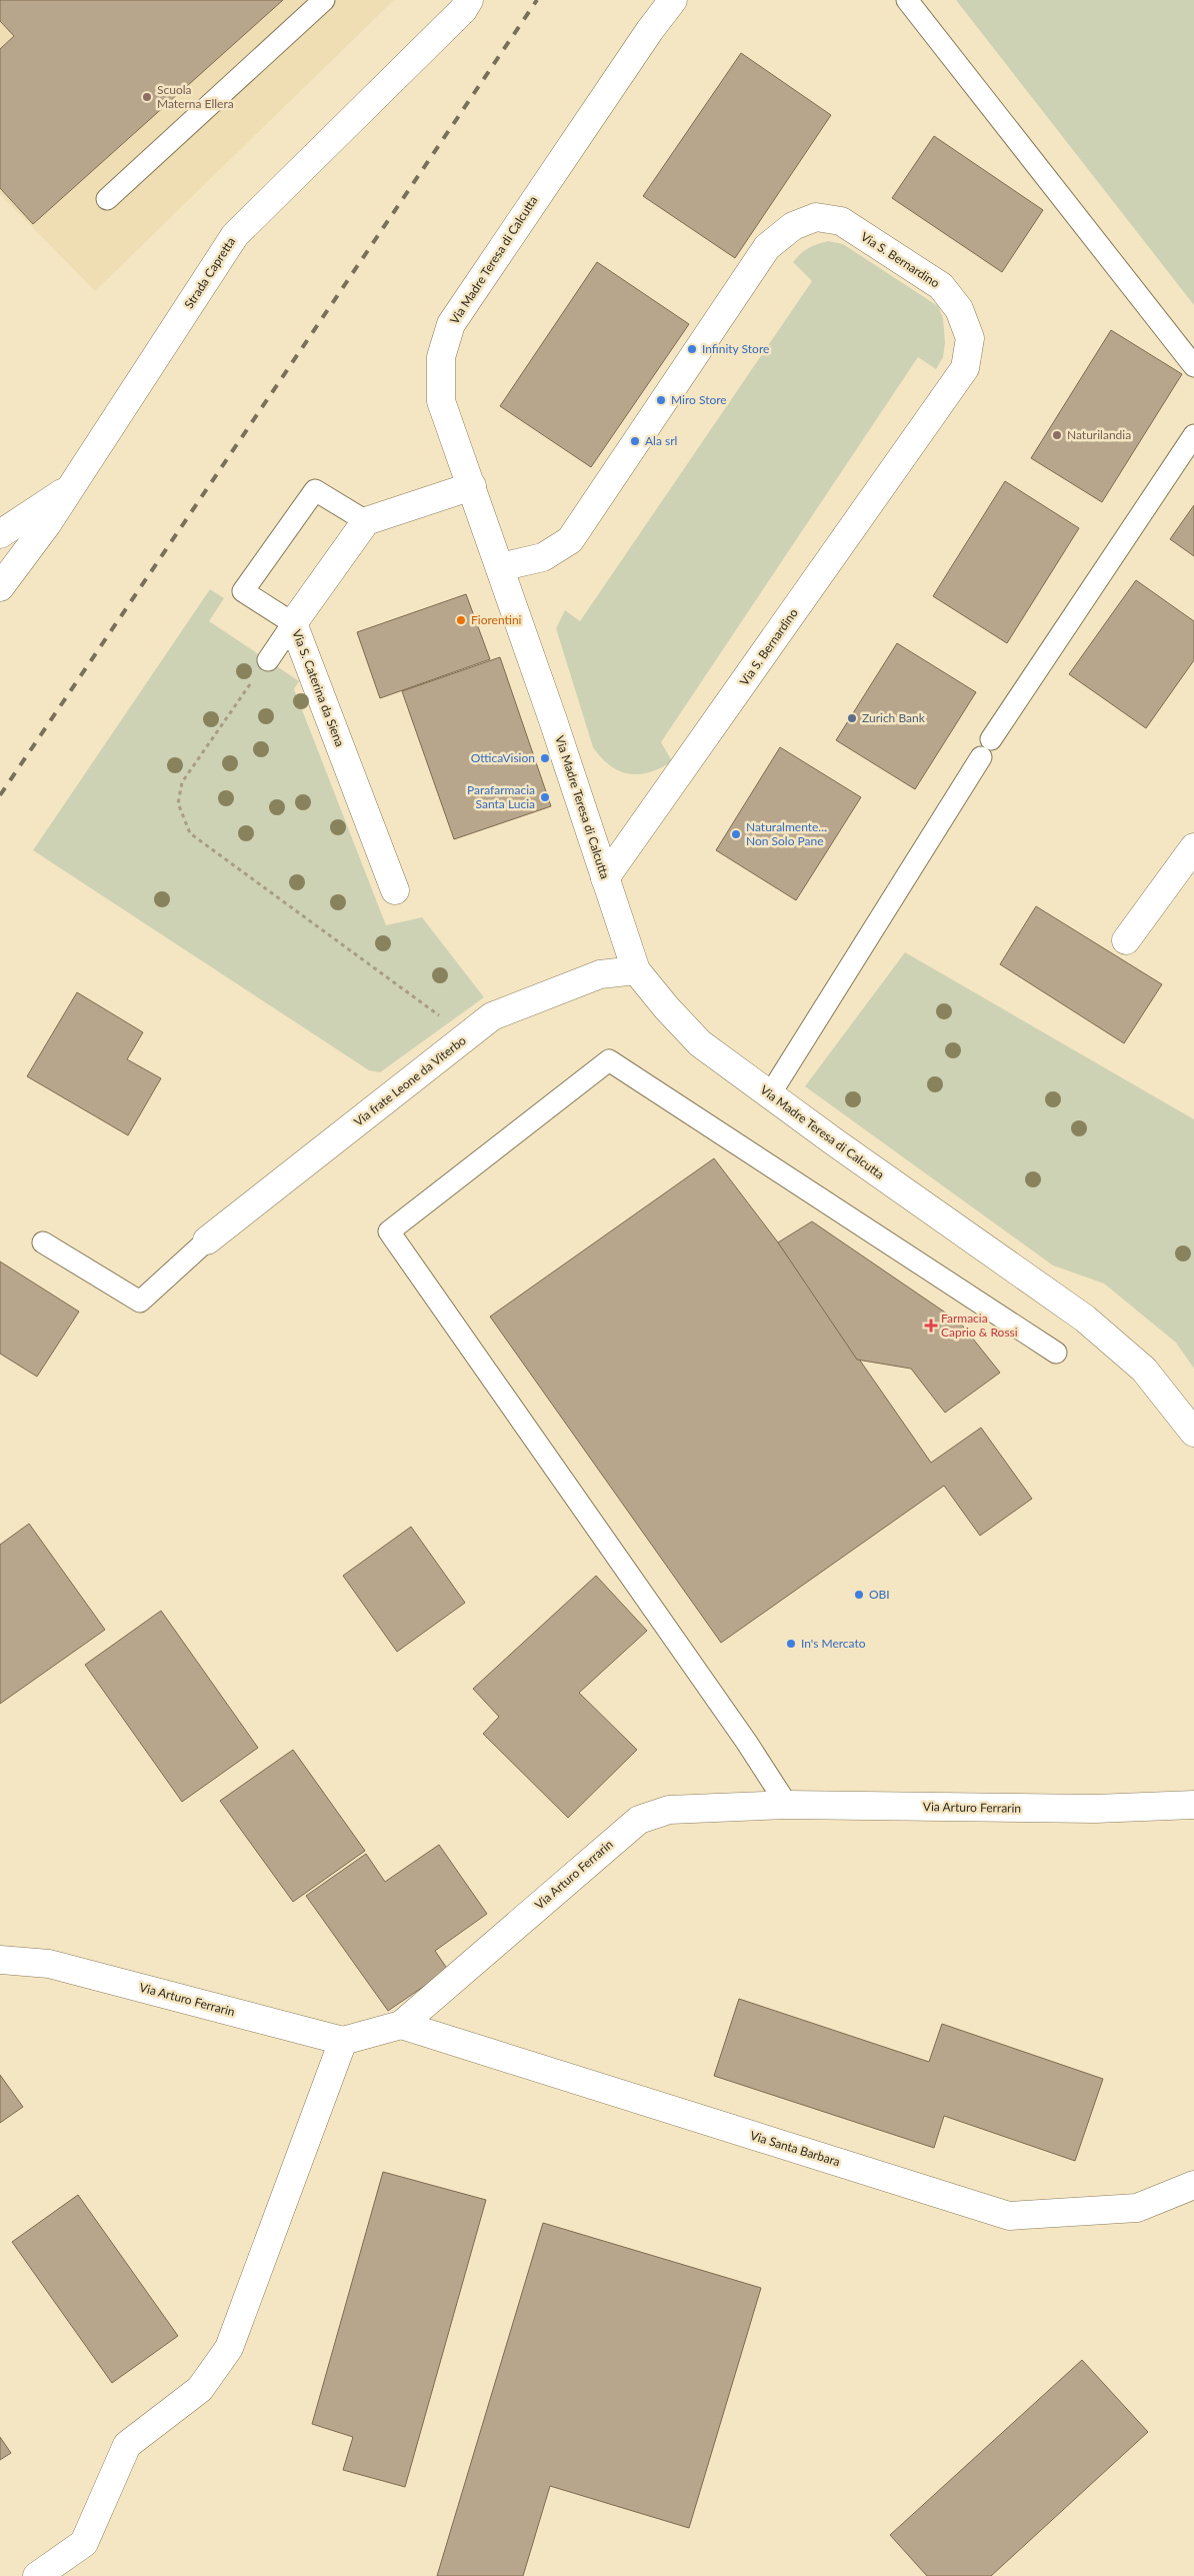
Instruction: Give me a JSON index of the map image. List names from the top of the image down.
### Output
{
  "streets": {
    "street": [
      "Via Madre Teresa di Calcutta",
      "Via S. Bernardino",
      "Strada Capretta",
      "Via S. Caterina da Siena",
      "Via frate Leone da Viterbo",
      "Via Arturo Ferrarin",
      "Via Santa Barbara"
    ]
  },
  "crossings": [
    ["Via Madre Teresa di Calcutta", "Via S. Bernardino"],
    ["Via Madre Teresa di Calcutta", "Via frate Leone da Viterbo"],
    ["Via Arturo Ferrarin", "Via Santa Barbara"]
  ],
  "places": {
    "other": [
      "Scuola Materna Ellera",
      "Infinity Store",
      "Miro Store",
      "Naturilandia",
      "Ala srl",
      "Fiorentini",
      "Zurich Bank",
      "OtticaVision",
      "Parafarmacia Santa Lucia",
      "Naturalmente... Non Solo Pane",
      "OBI",
      "In's Mercato"
    ],
    "health": ["Farmacia Caprio & Rossi"]
  }
}
